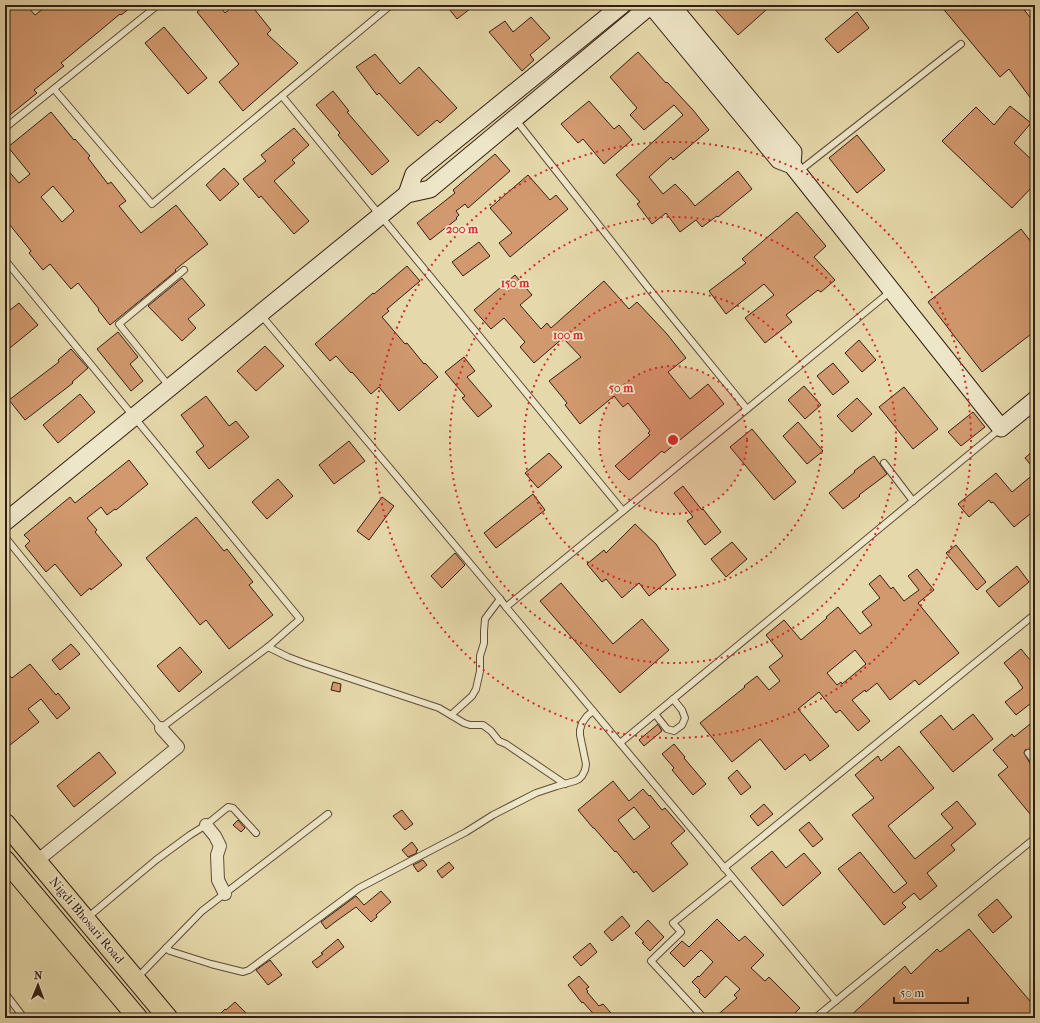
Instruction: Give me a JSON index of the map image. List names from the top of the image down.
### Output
{
  "streets": {
    "main road": ["Nigdi Bhosari Road"]
  },
  "scale_bar": "50 m",
  "north": "top",
  "rings": [
    "200 m",
    "150 m",
    "100 m",
    "50 m"
  ]
}
